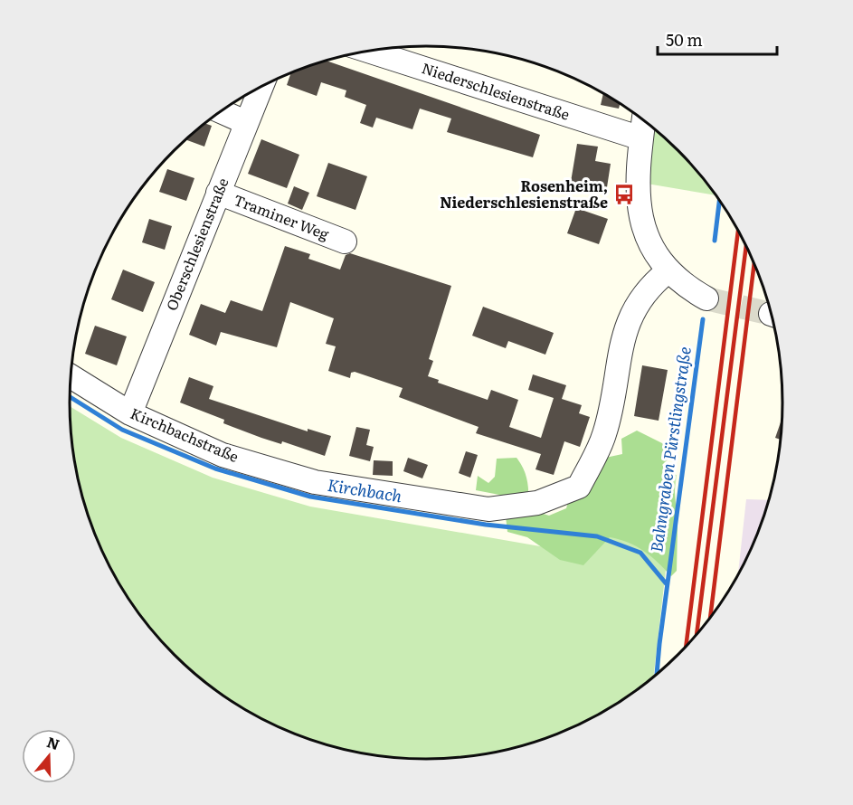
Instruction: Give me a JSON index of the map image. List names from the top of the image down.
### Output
{
  "streets": {
    "street": [
      "Niederschlesienstraße",
      "Traminer Weg",
      "Oberschlesienstraße",
      "Kirchbachstraße"
    ]
  },
  "crossings": [
    ["Traminer Weg", "Oberschlesienstraße"],
    ["Oberschlesienstraße", "Kirchbachstraße"]
  ],
  "water": ["Bahngraben Pürstlingstraße", "Kirchbach"],
  "places": {
    "bus stop": ["Rosenheim, Niederschlesienstraße"]
  },
  "scale_bar": "50 m",
  "north": "top"
}
